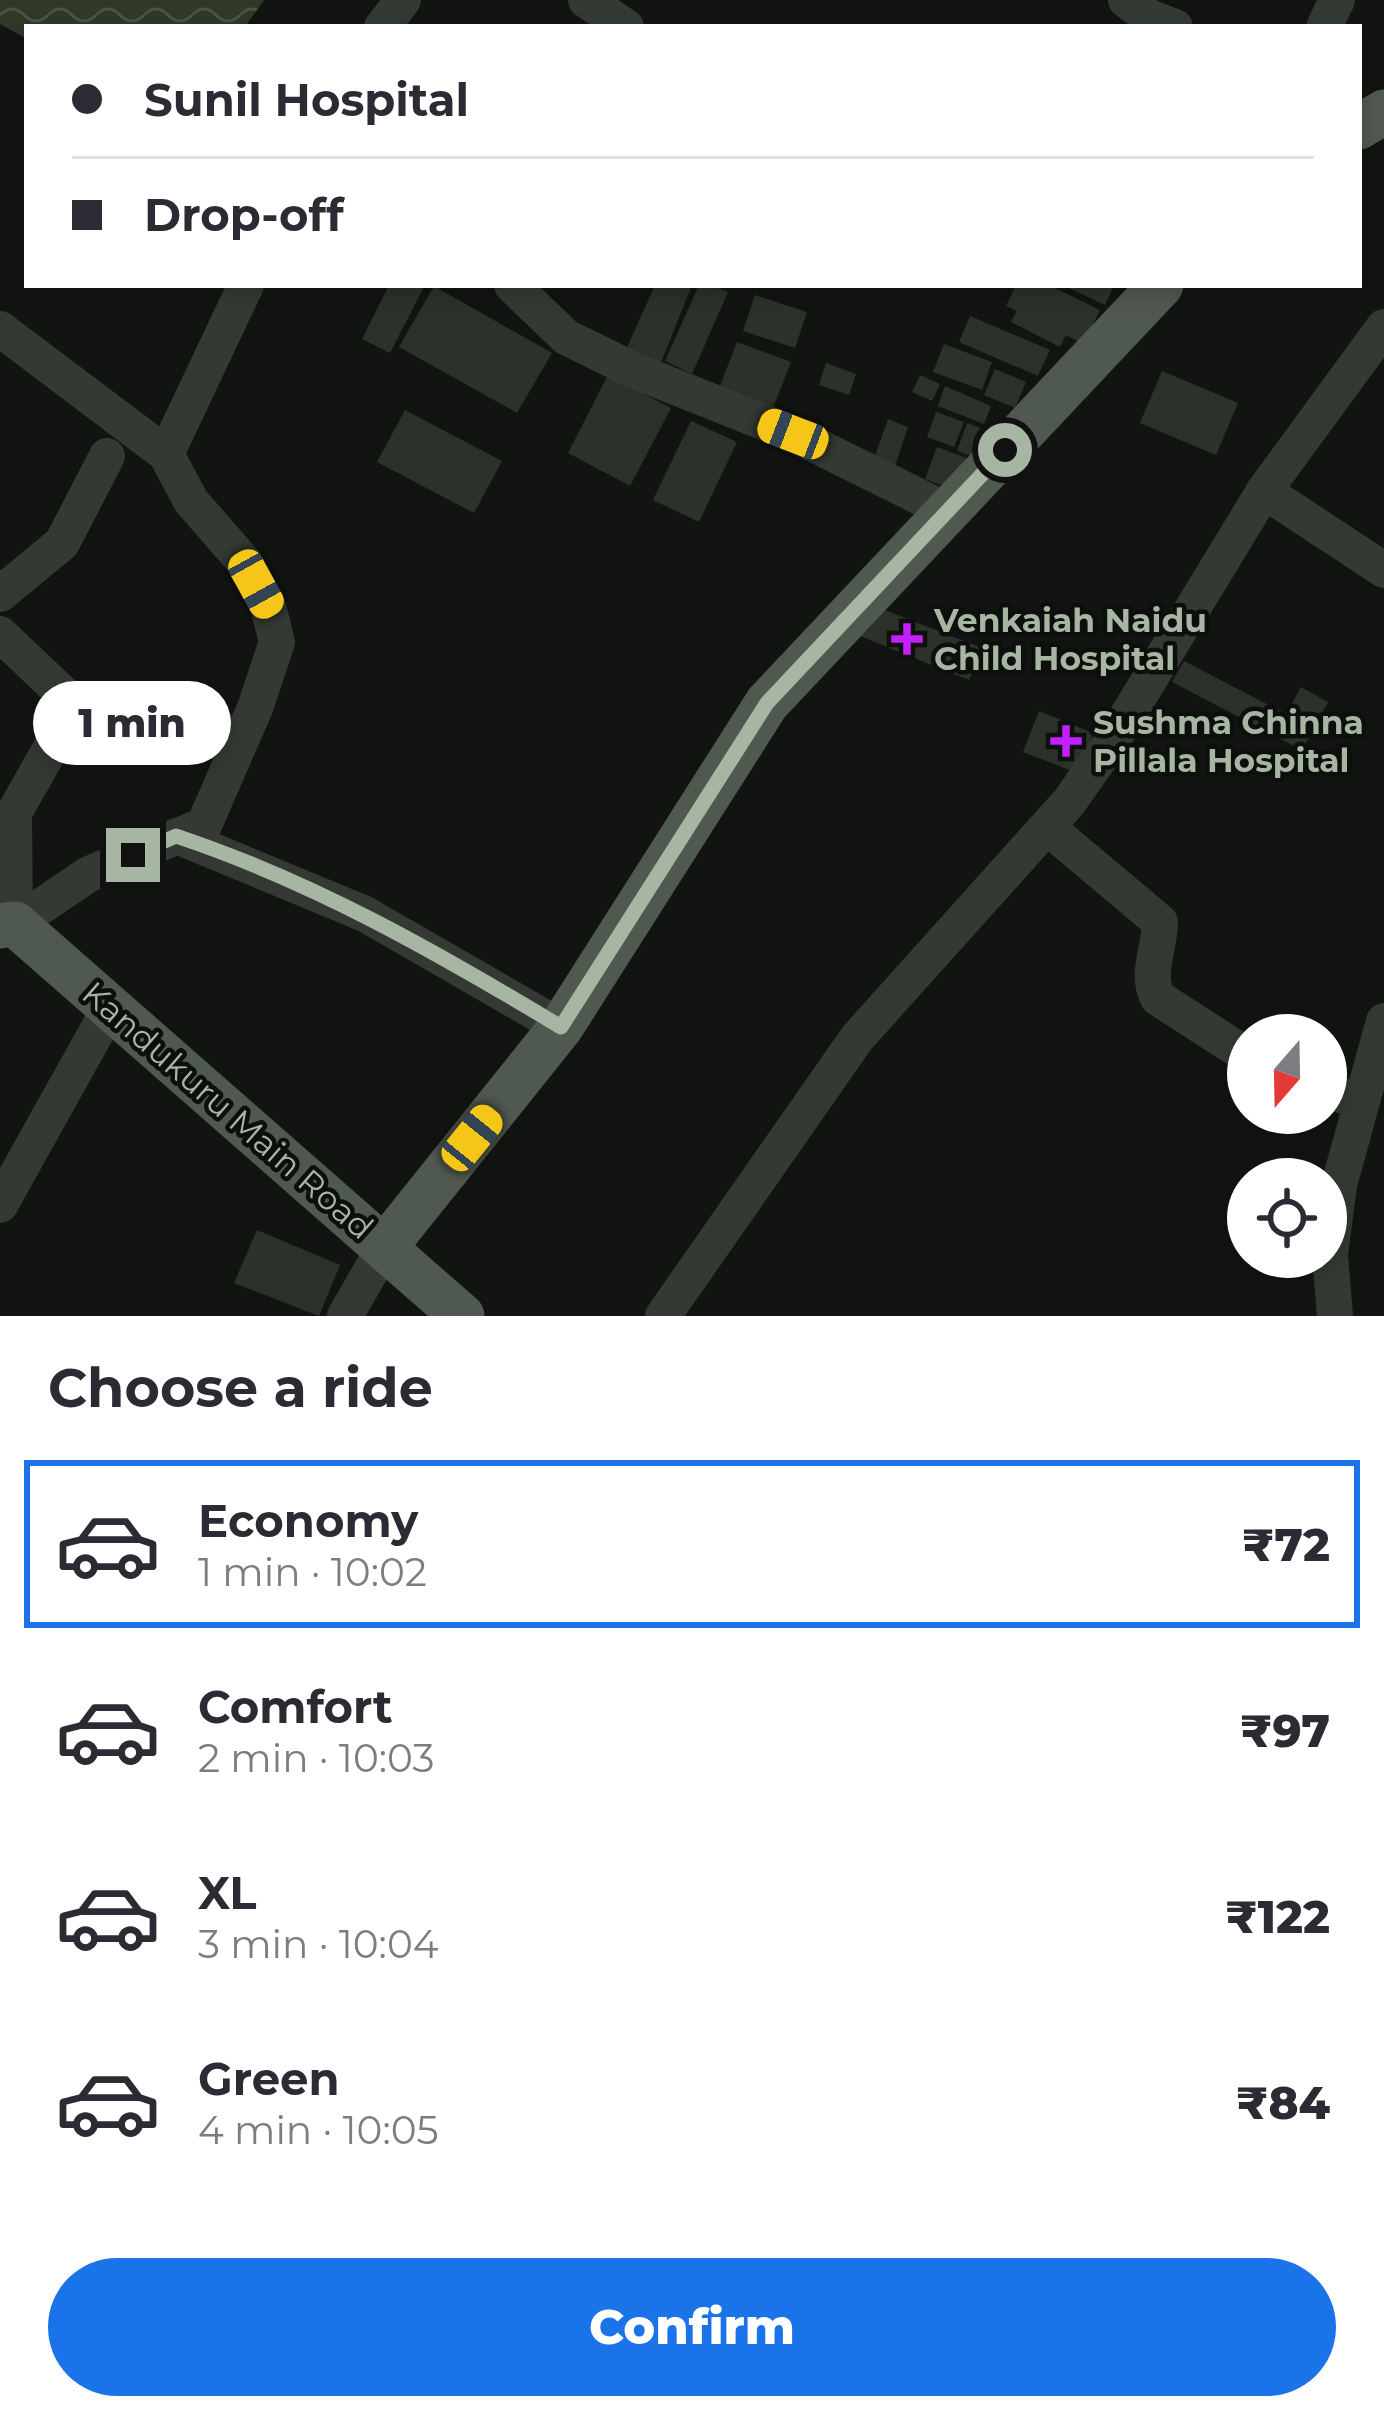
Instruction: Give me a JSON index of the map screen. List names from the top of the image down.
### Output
{
  "streets": {
    "main road": ["Kandukuru Main Road"]
  },
  "places": {
    "health": ["Venkaiah Naidu Child Hospital", "Sushma Chinna Pillala Hospital"]
  },
  "north": "bottom",
  "page": {
    "banner": ["Sunil Hospital", "Drop-off"],
    "bubble": "1 min",
    "heading": "Choose a ride",
    "list": [
      {
        "name": "Economy",
        "note": "1 min · 10:02",
        "value": "₹72"
      },
      {
        "name": "Comfort",
        "note": "2 min · 10:03",
        "value": "₹97"
      },
      {
        "name": "XL",
        "note": "3 min · 10:04",
        "value": "₹122"
      },
      {
        "name": "Green",
        "note": "4 min · 10:05",
        "value": "₹84"
      }
    ],
    "buttons": "Confirm"
  }
}
